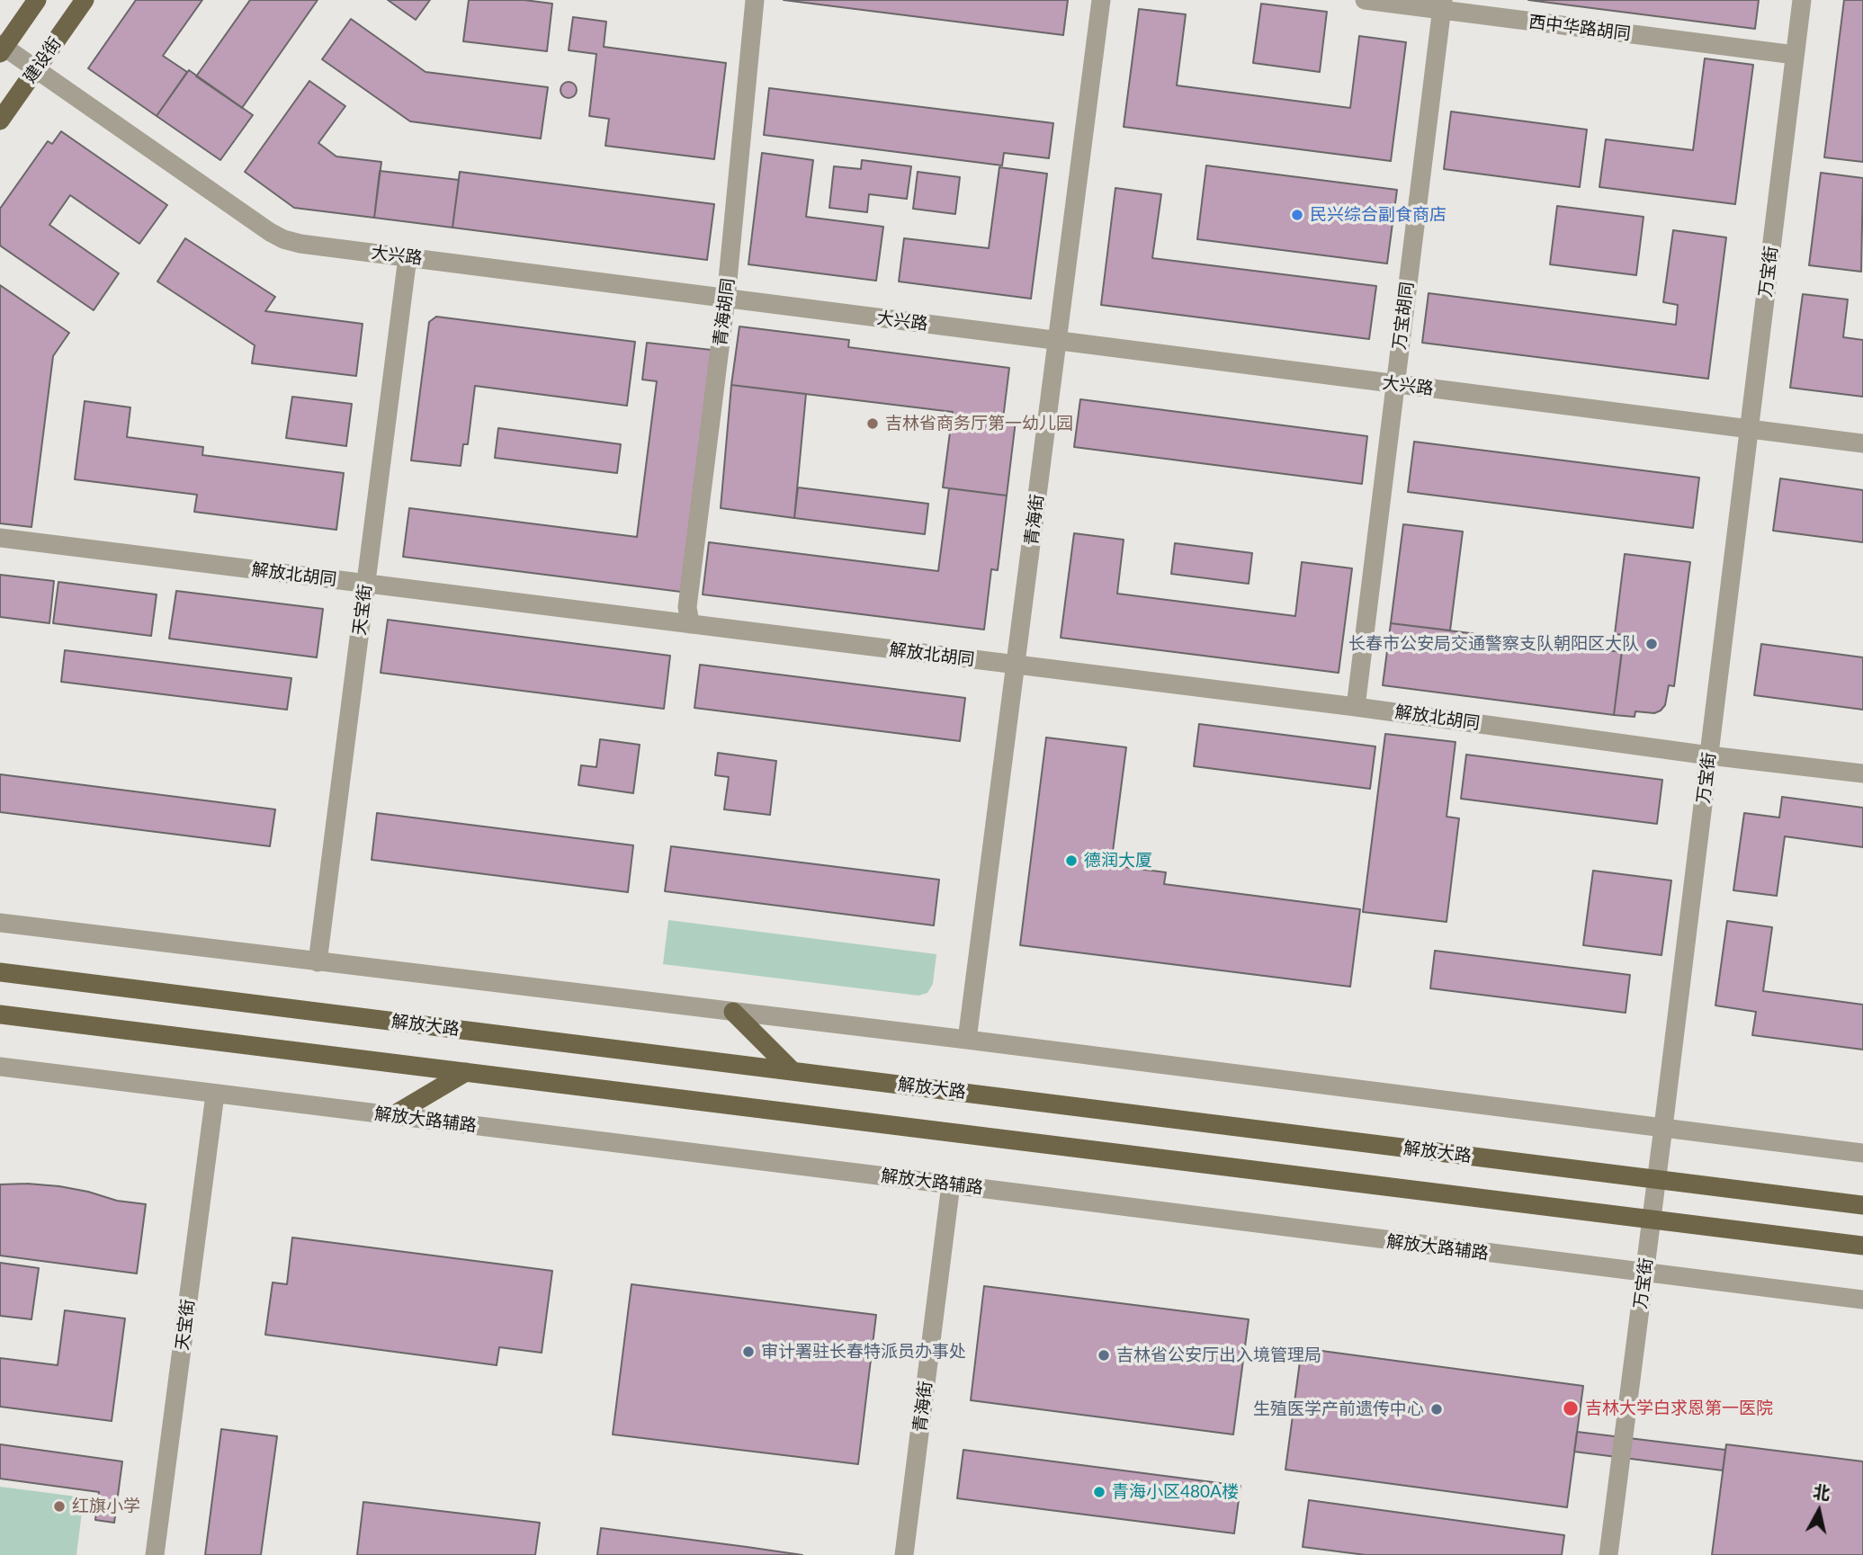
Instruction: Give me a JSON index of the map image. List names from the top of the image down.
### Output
{
  "streets": {
    "main road": ["建设街", "解放大路"],
    "street": [
      "西中华路胡同",
      "大兴路",
      "万宝街",
      "青海胡同",
      "万宝胡同",
      "青海街",
      "解放北胡同",
      "天宝街",
      "解放大路辅路"
    ]
  },
  "crossings": [
    ["西中华路胡同", "万宝街"],
    ["西中华路胡同", "万宝胡同"],
    ["建设街", "大兴路"],
    ["大兴路", "万宝街"],
    ["大兴路", "青海胡同"],
    ["大兴路", "万宝胡同"],
    ["大兴路", "青海街"],
    ["大兴路", "天宝街"],
    ["万宝街", "解放北胡同"],
    ["万宝街", "解放大路"],
    ["万宝街", "解放大路辅路"],
    ["青海胡同", "解放北胡同"],
    ["万宝胡同", "解放北胡同"],
    ["青海街", "解放北胡同"],
    ["青海街", "解放大路辅路"],
    ["解放北胡同", "天宝街"],
    ["天宝街", "解放大路辅路"]
  ],
  "places": [
    "民兴综合副食商店",
    "吉林省商务厅第一幼儿园",
    "长春市公安局交通警察支队朝阳区大队",
    "德润大厦",
    "审计署驻长春特派员办事处",
    "吉林省公安厅出入境管理局",
    "吉林大学白求恩第一医院",
    "生殖医学产前遗传中心",
    "青海小区480A楼",
    "红旗小学"
  ],
  "north": "top"
}
